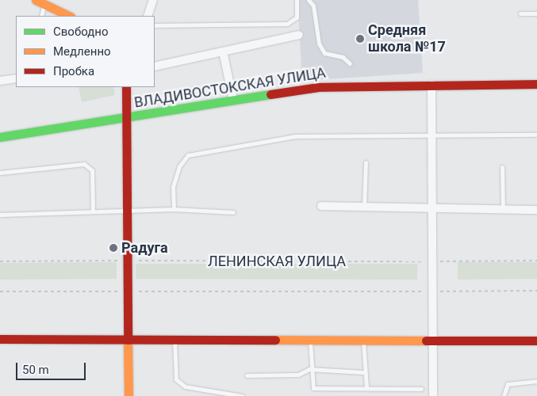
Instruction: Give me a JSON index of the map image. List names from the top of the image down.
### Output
{
  "streets": {
    "street": ["ВЛАДИВОСТОКСКАЯ УЛИЦА"],
    "path": ["ЛЕНИНСКАЯ УЛИЦА"]
  },
  "places": ["Средняя школа №17", "Радуга"],
  "legend": ["Свободно", "Медленно", "Пробка"],
  "scale_bar": "50 m"
}
